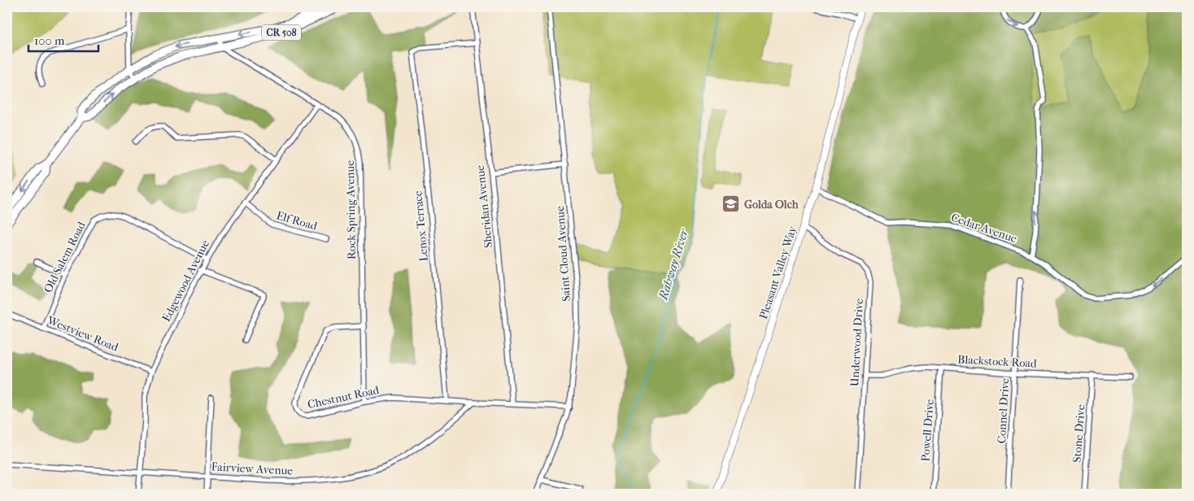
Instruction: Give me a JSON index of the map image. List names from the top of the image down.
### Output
{
  "streets": {
    "main road": ["CR 508", "Pleasant Valley Way"],
    "street": [
      "Sheridan Avenue",
      "Rock Spring Avenue",
      "Elf Road",
      "Lenox Terrace",
      "Cedar Avenue",
      "Saint Cloud Avenue",
      "Old Salem Road",
      "Edgewood Avenue",
      "Westview Road",
      "Underwood Drive",
      "Blackstock Road",
      "Chestnut Road",
      "Connel Drive",
      "Powell Drive",
      "Stone Drive",
      "Fairview Avenue"
    ]
  },
  "crossings": [
    ["CR 508", "Rock Spring Avenue"],
    ["Sheridan Avenue", "Lenox Terrace"],
    ["Sheridan Avenue", "Chestnut Road"],
    ["Rock Spring Avenue", "Edgewood Avenue"],
    ["Rock Spring Avenue", "Chestnut Road"],
    ["Elf Road", "Edgewood Avenue"],
    ["Lenox Terrace", "Chestnut Road"],
    ["Cedar Avenue", "Pleasant Valley Way"],
    ["Saint Cloud Avenue", "Chestnut Road"],
    ["Old Salem Road", "Edgewood Avenue"],
    ["Old Salem Road", "Westview Road"],
    ["Pleasant Valley Way", "Underwood Drive"],
    ["Edgewood Avenue", "Westview Road"],
    ["Edgewood Avenue", "Fairview Avenue"],
    ["Underwood Drive", "Blackstock Road"],
    ["Blackstock Road", "Connel Drive"],
    ["Blackstock Road", "Powell Drive"],
    ["Blackstock Road", "Stone Drive"],
    ["Chestnut Road", "Fairview Avenue"]
  ],
  "water": ["Rahway River"],
  "places": {
    "school or university": ["Golda Olch"]
  },
  "scale_bar": "100 m"
}
